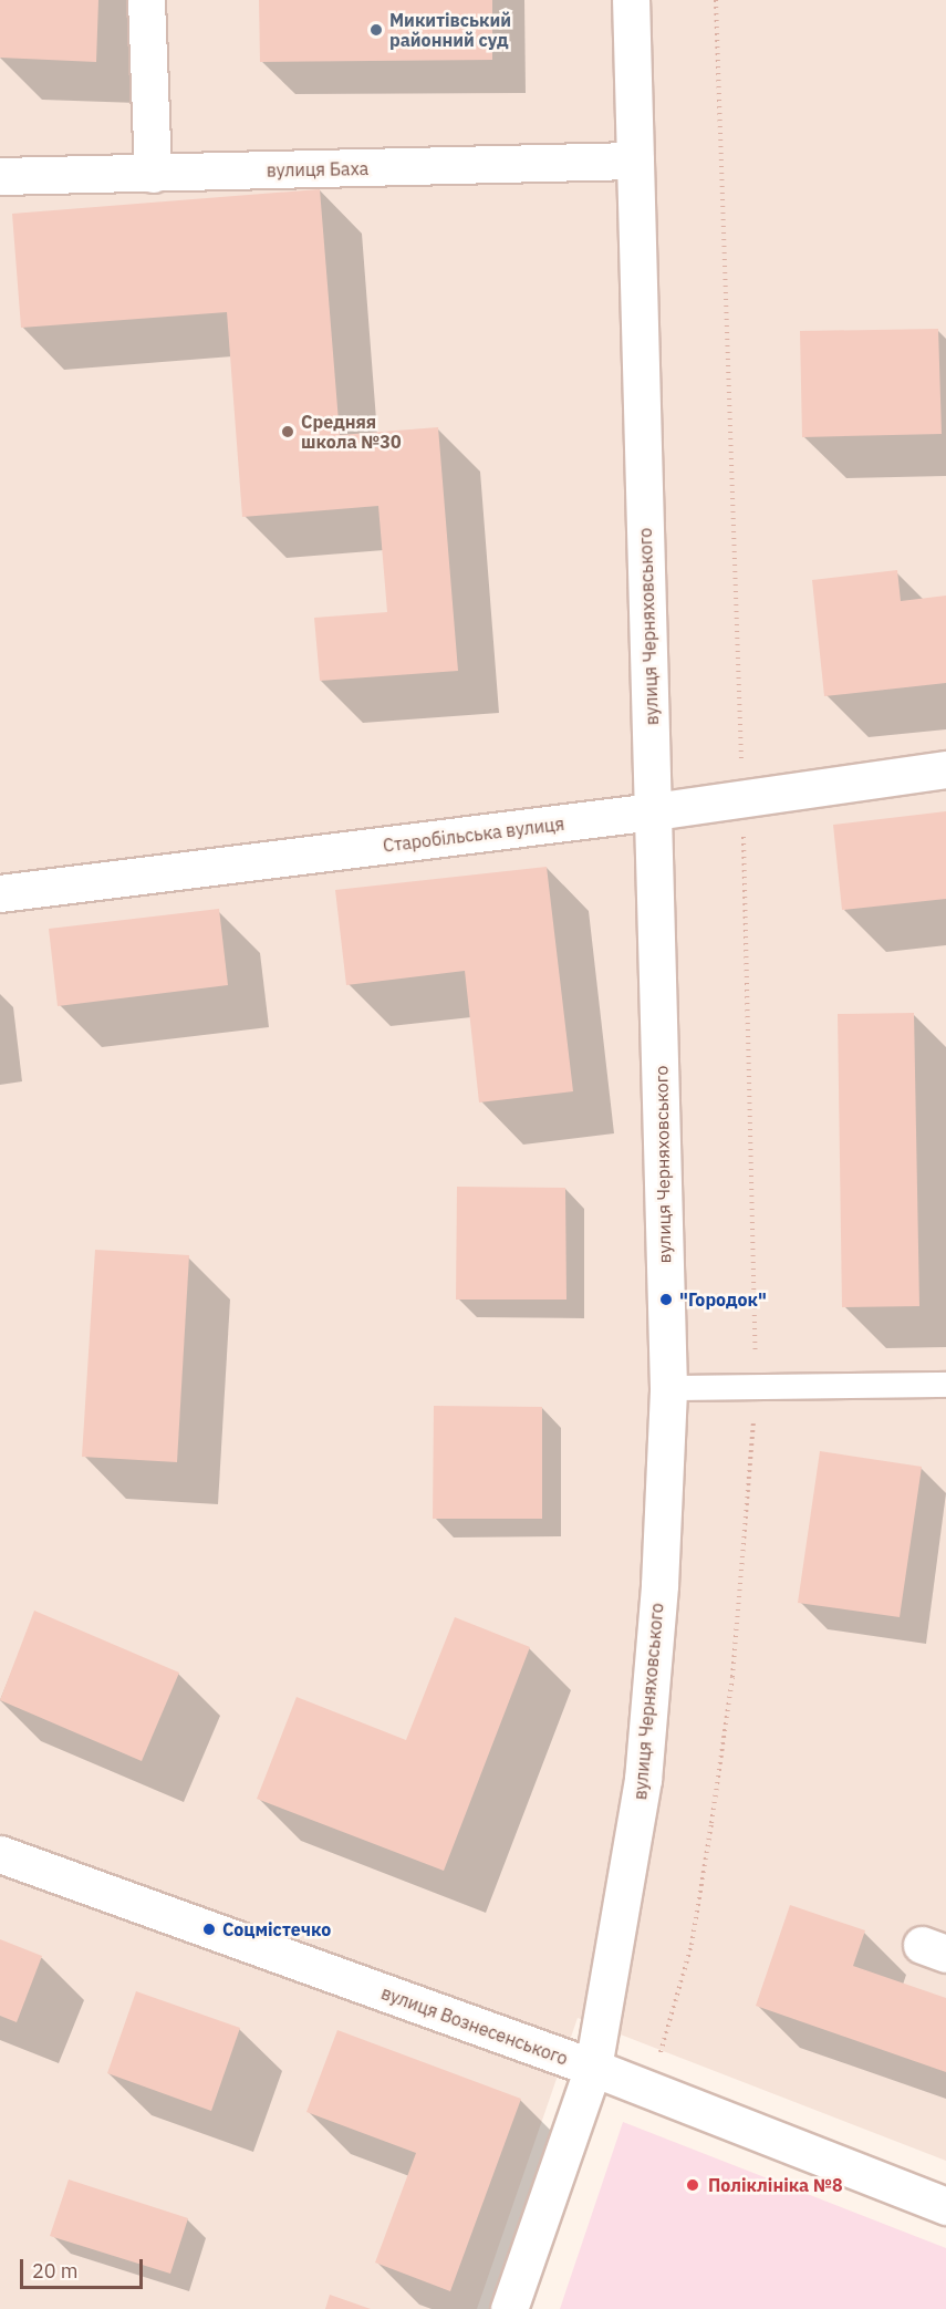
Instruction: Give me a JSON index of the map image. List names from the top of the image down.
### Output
{
  "streets": {
    "street": [
      "вулиця Баха",
      "вулиця Черняховського",
      "Старобільська вулиця",
      "вулиця Вознесенського"
    ]
  },
  "crossings": [
    ["вулиця Баха", "вулиця Черняховського"],
    ["вулиця Черняховського", "Старобільська вулиця"],
    ["вулиця Черняховського", "вулиця Вознесенського"]
  ],
  "places": [
    "Микитівський районний суд",
    "Средняя школа №30",
    "\"Городок\"",
    "Соцмістечко",
    "Поліклініка №8"
  ],
  "scale_bar": "20 m"
}
